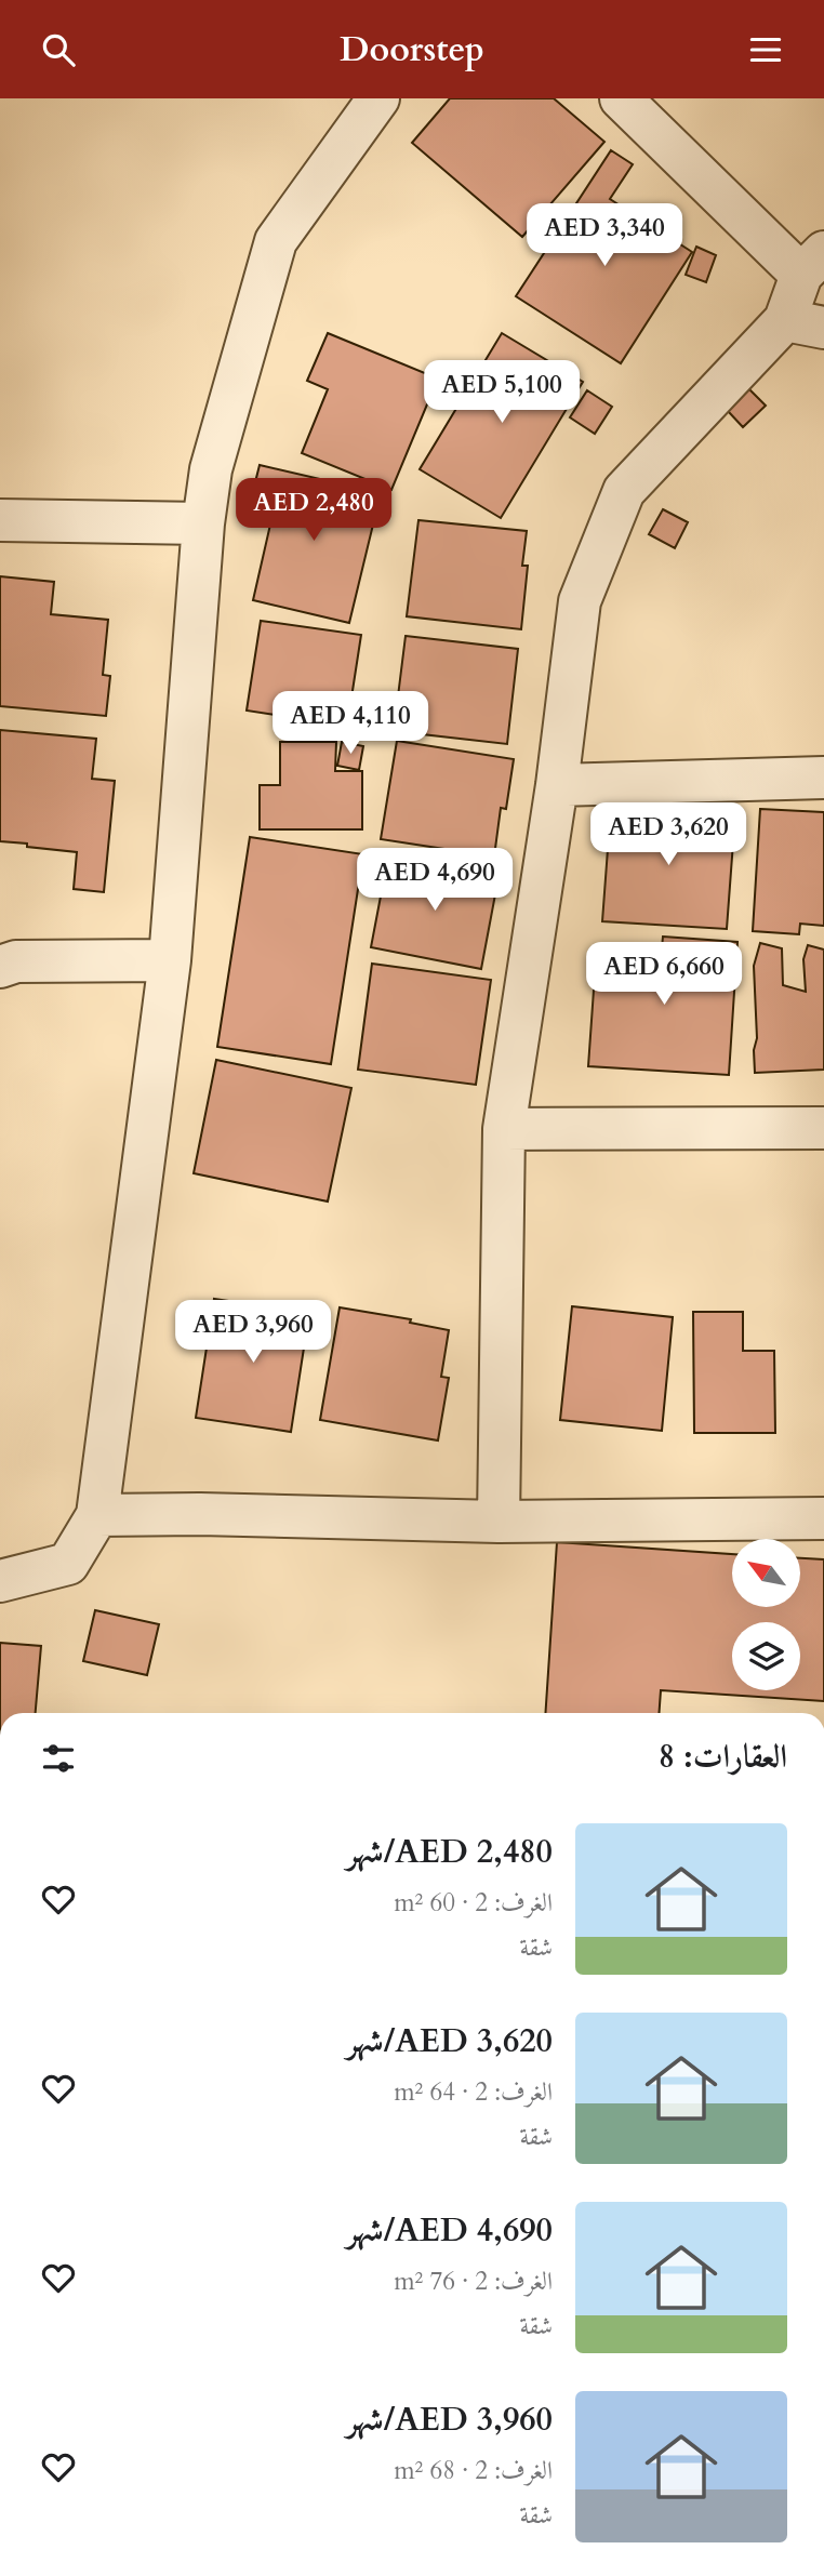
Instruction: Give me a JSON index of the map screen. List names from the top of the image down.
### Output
{
  "north": "top left",
  "page": {
    "header": "Doorstep",
    "price": [
      "AED 3,340",
      "AED 5,100",
      "AED 2,480",
      "AED 4,110",
      "AED 3,620",
      "AED 4,690",
      "AED 6,660",
      "AED 3,960"
    ],
    "heading": "العقارات: 8",
    "list": [
      {
        "name": "AED 2,480/شهر",
        "note": "الغرف: 2 · 60 m² · شقة"
      },
      {
        "name": "AED 3,620/شهر",
        "note": "الغرف: 2 · 64 m² · شقة"
      },
      {
        "name": "AED 4,690/شهر",
        "note": "الغرف: 2 · 76 m² · شقة"
      },
      {
        "name": "AED 3,960/شهر",
        "note": "الغرف: 2 · 68 m² · شقة"
      }
    ]
  }
}
